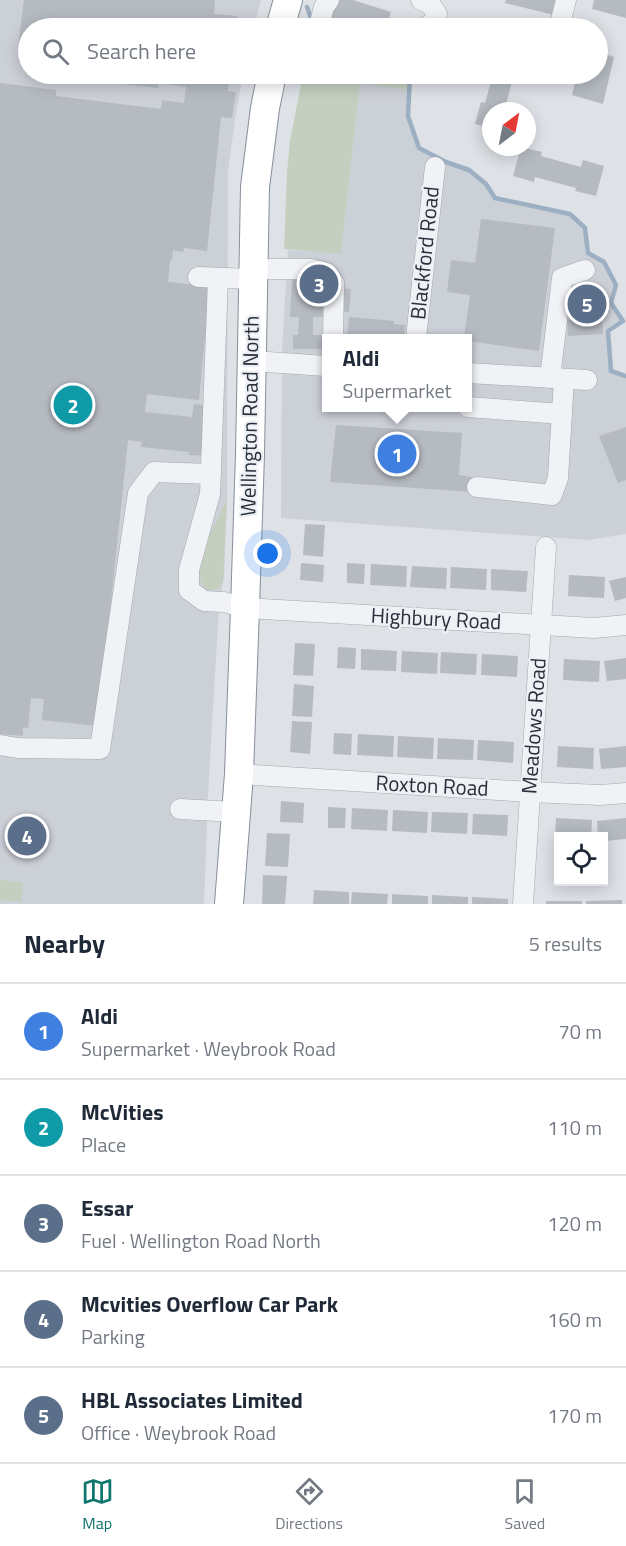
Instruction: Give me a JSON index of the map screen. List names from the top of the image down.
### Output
{
  "streets": {
    "highway": ["Wellington Road North"],
    "street": [
      "Blackford Road",
      "Highbury Road",
      "Meadows Road",
      "Roxton Road"
    ]
  },
  "crossings": [
    ["Wellington Road North", "Highbury Road"],
    ["Wellington Road North", "Roxton Road"],
    ["Highbury Road", "Meadows Road"],
    ["Meadows Road", "Roxton Road"]
  ],
  "north": "top right",
  "page": {
    "search": "Search here",
    "pins": [
      "3",
      "5",
      "2",
      "1",
      "4"
    ],
    "popup": ["Aldi", "Supermarket"],
    "heading": ["Nearby", "5 results"],
    "list": [
      {
        "mark": "1",
        "name": "Aldi",
        "note": "Supermarket · Weybrook Road",
        "value": "70 m"
      },
      {
        "mark": "2",
        "name": "McVities",
        "note": "Place",
        "value": "110 m"
      },
      {
        "mark": "3",
        "name": "Essar",
        "note": "Fuel · Wellington Road North",
        "value": "120 m"
      },
      {
        "mark": "4",
        "name": "Mcvities Overflow Car Park",
        "note": "Parking",
        "value": "160 m"
      },
      {
        "mark": "5",
        "name": "HBL Associates Limited",
        "note": "Office · Weybrook Road",
        "value": "170 m"
      }
    ],
    "nav": ["Map", "Directions", "Saved"]
  }
}
